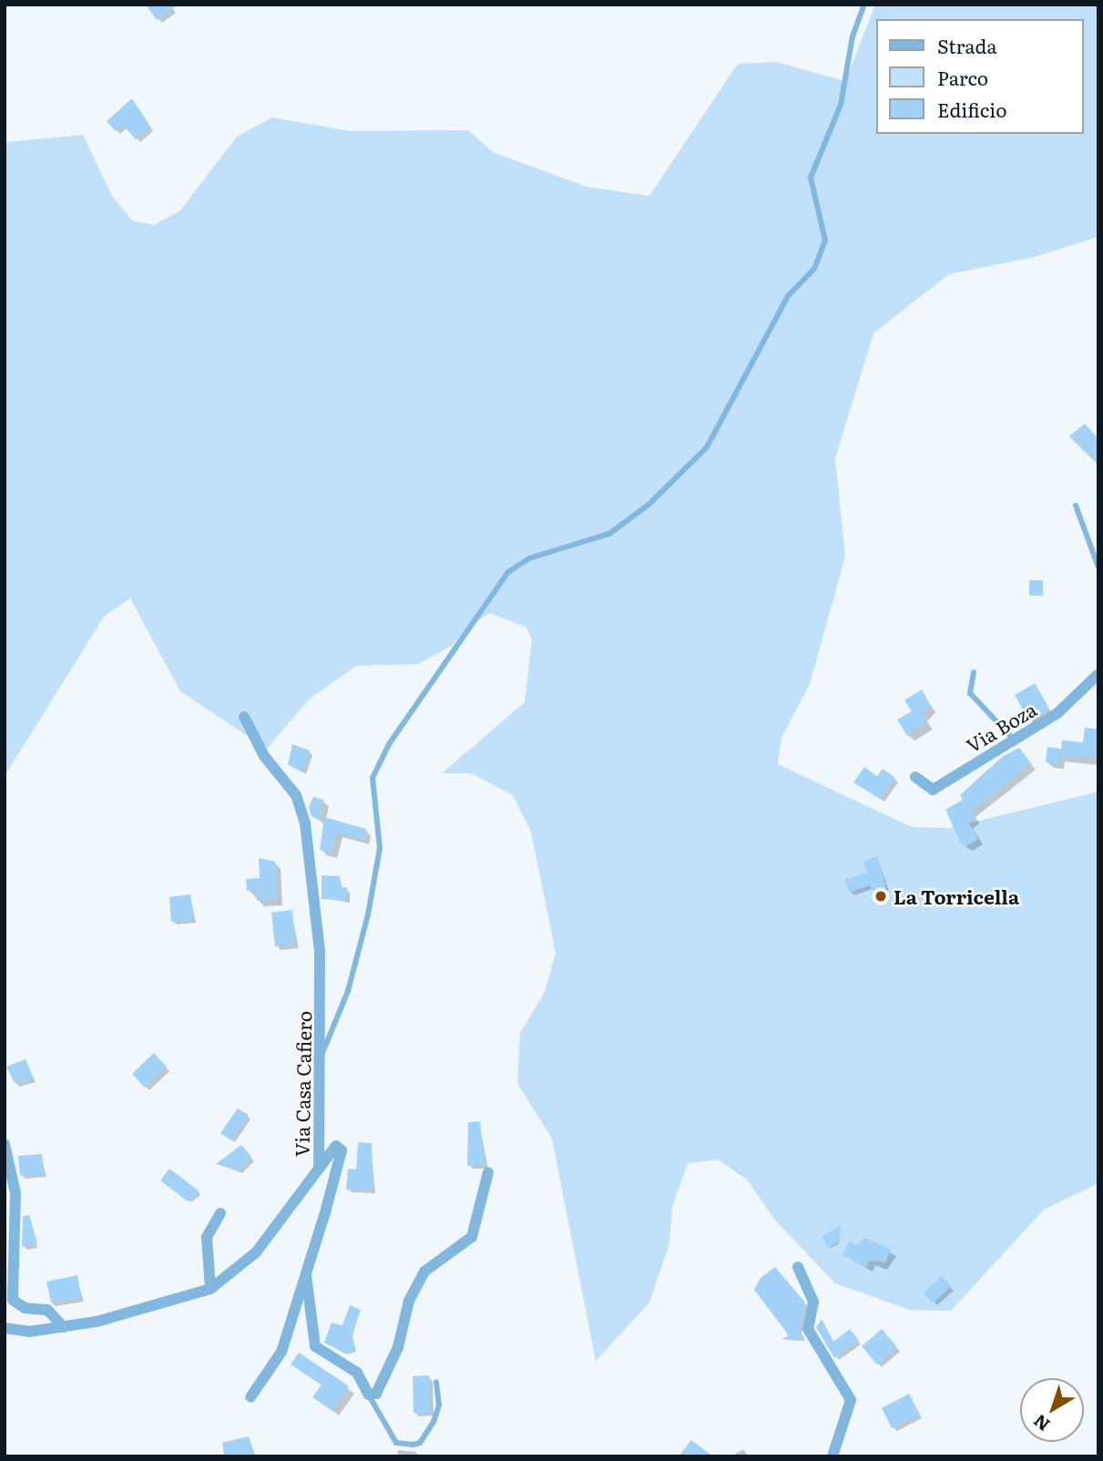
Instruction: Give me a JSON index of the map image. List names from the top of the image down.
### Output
{
  "streets": {
    "street": ["Via Boza", "Via Casa Cafiero"]
  },
  "places": ["La Torricella"],
  "legend": ["Strada", "Parco", "Edificio"],
  "north": "bottom left"
}
